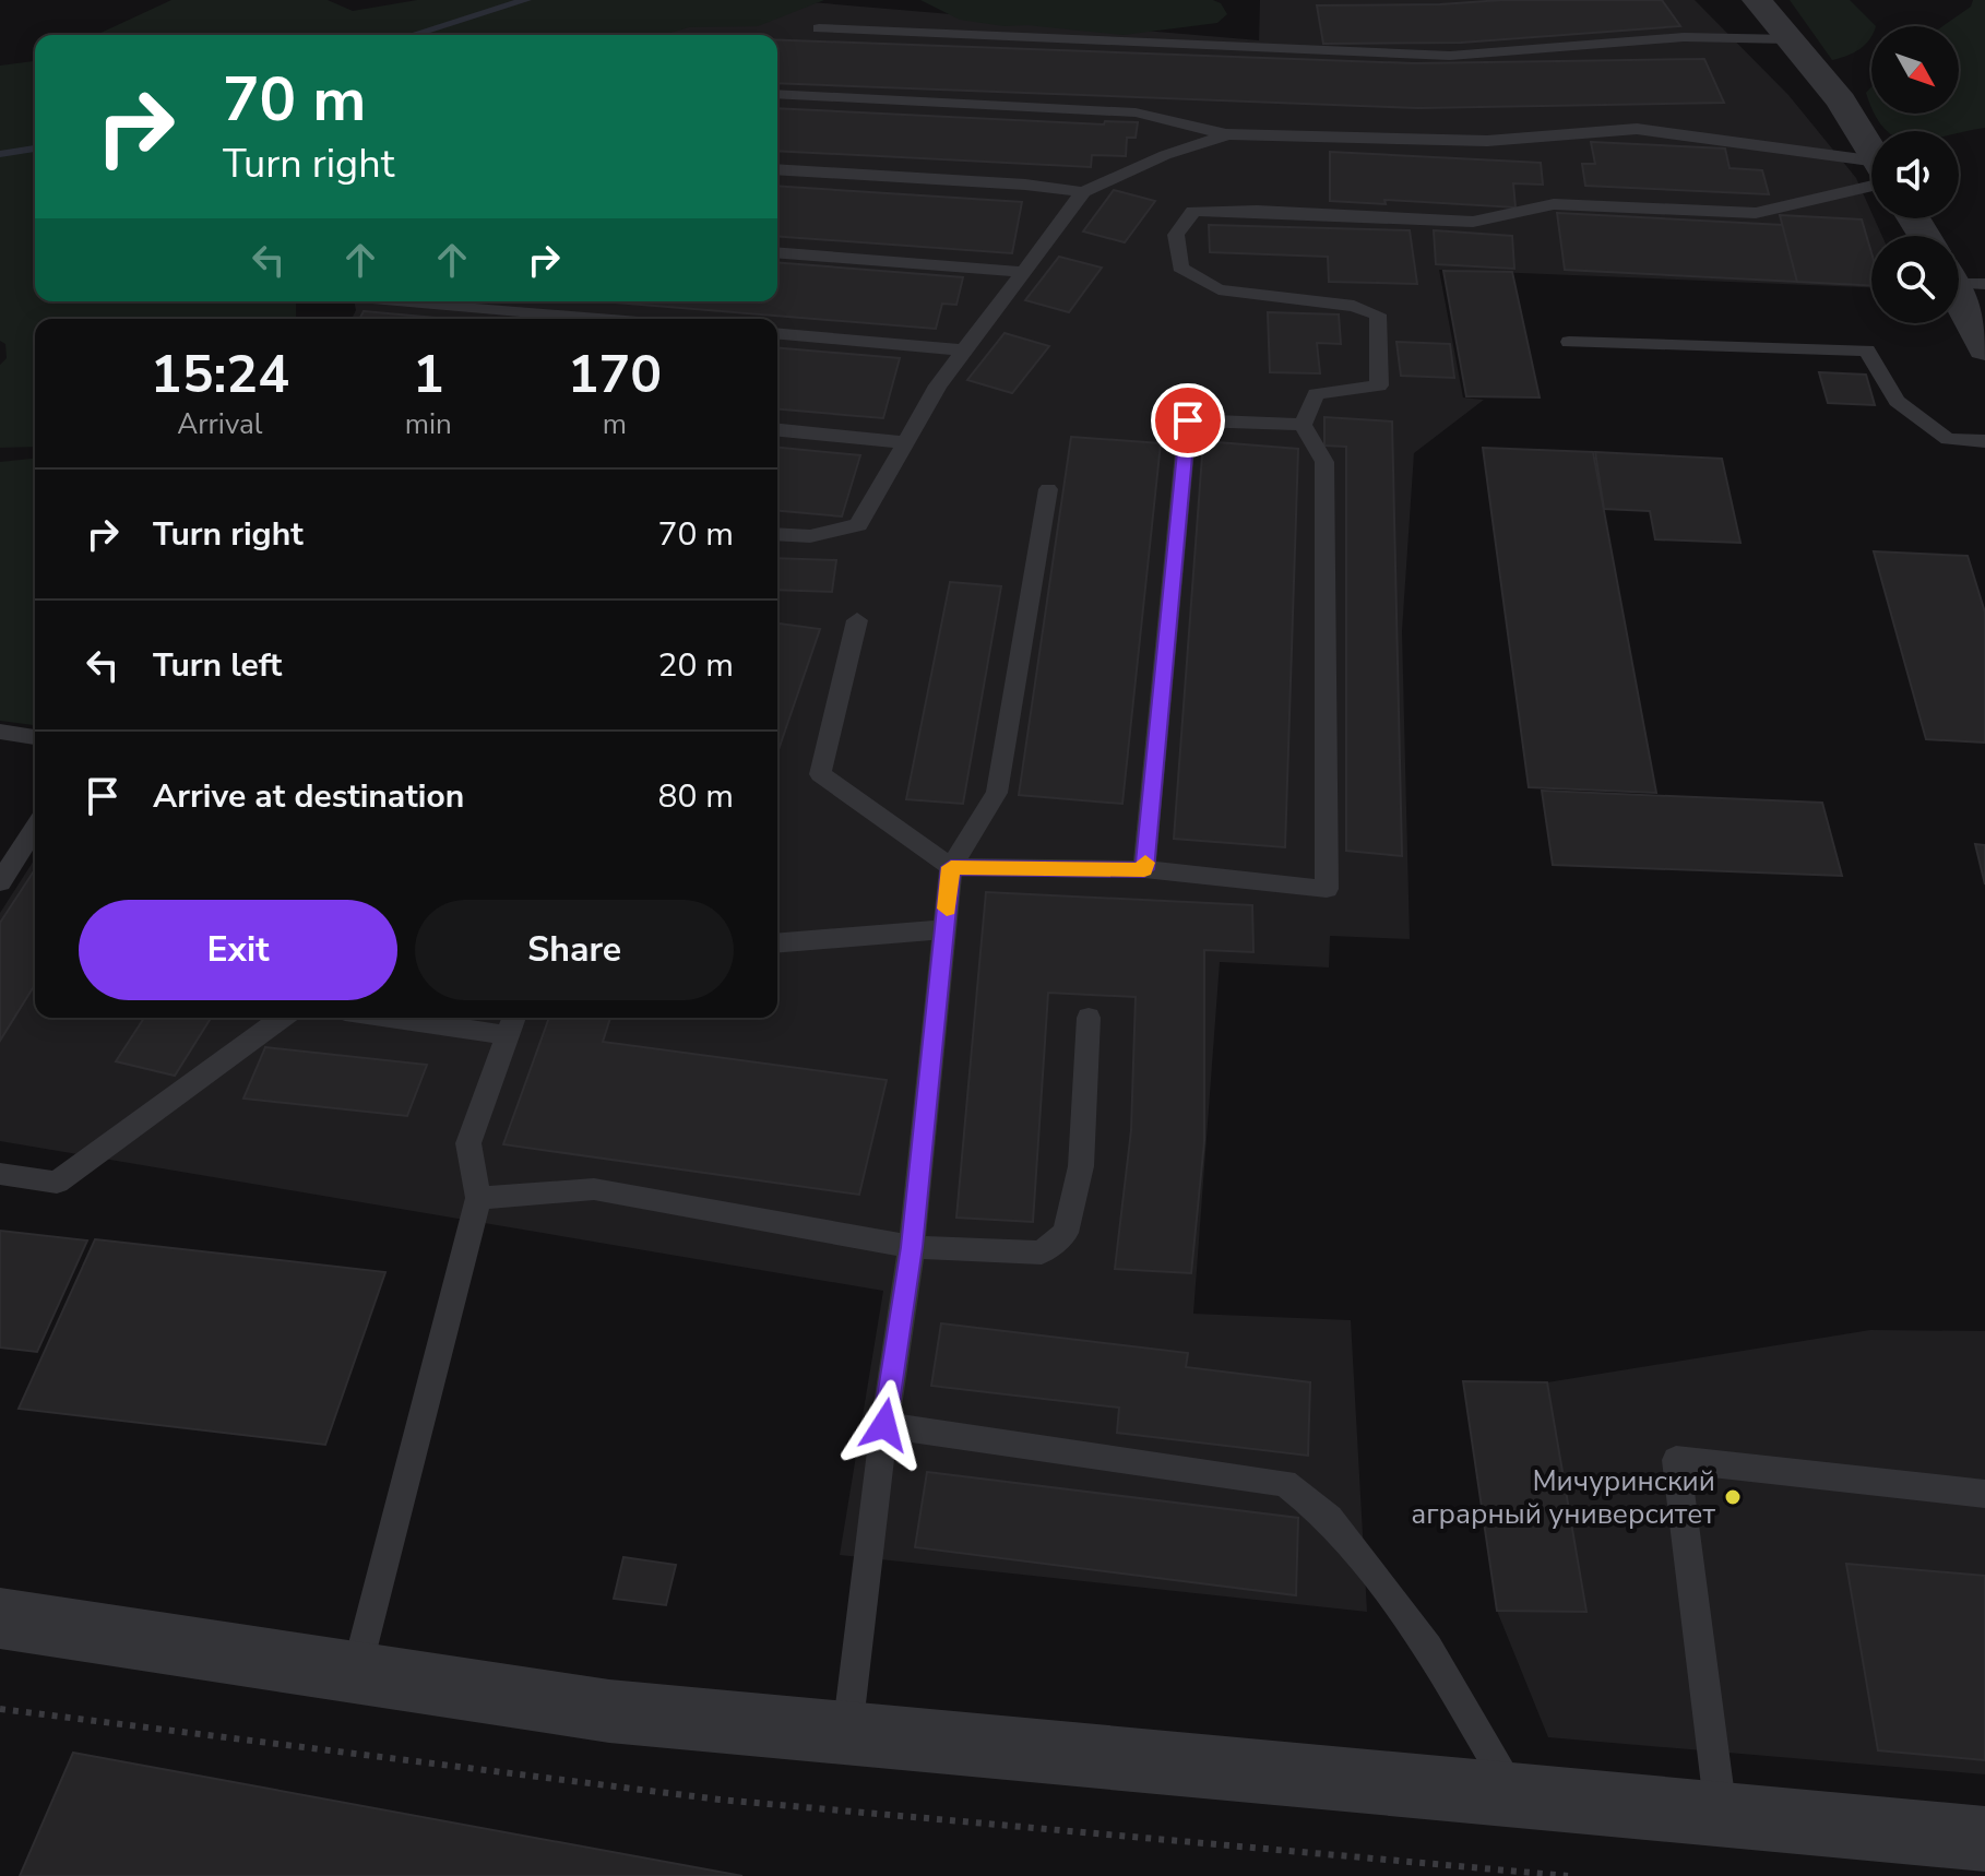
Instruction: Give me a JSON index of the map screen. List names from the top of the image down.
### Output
{
  "places": ["Мичуринский аграрный университет"],
  "north": "bottom right",
  "page": {
    "turn": ["70 m", "Turn right"],
    "eta": [
      "15:24",
      "Arrival",
      "1",
      "min",
      "170",
      "m"
    ],
    "list": [
      {
        "name": "Turn right",
        "value": "70 m"
      },
      {
        "name": "Turn left",
        "value": "20 m"
      },
      {
        "name": "Arrive at destination",
        "value": "80 m"
      }
    ],
    "buttons": ["Exit", "Share"]
  }
}
